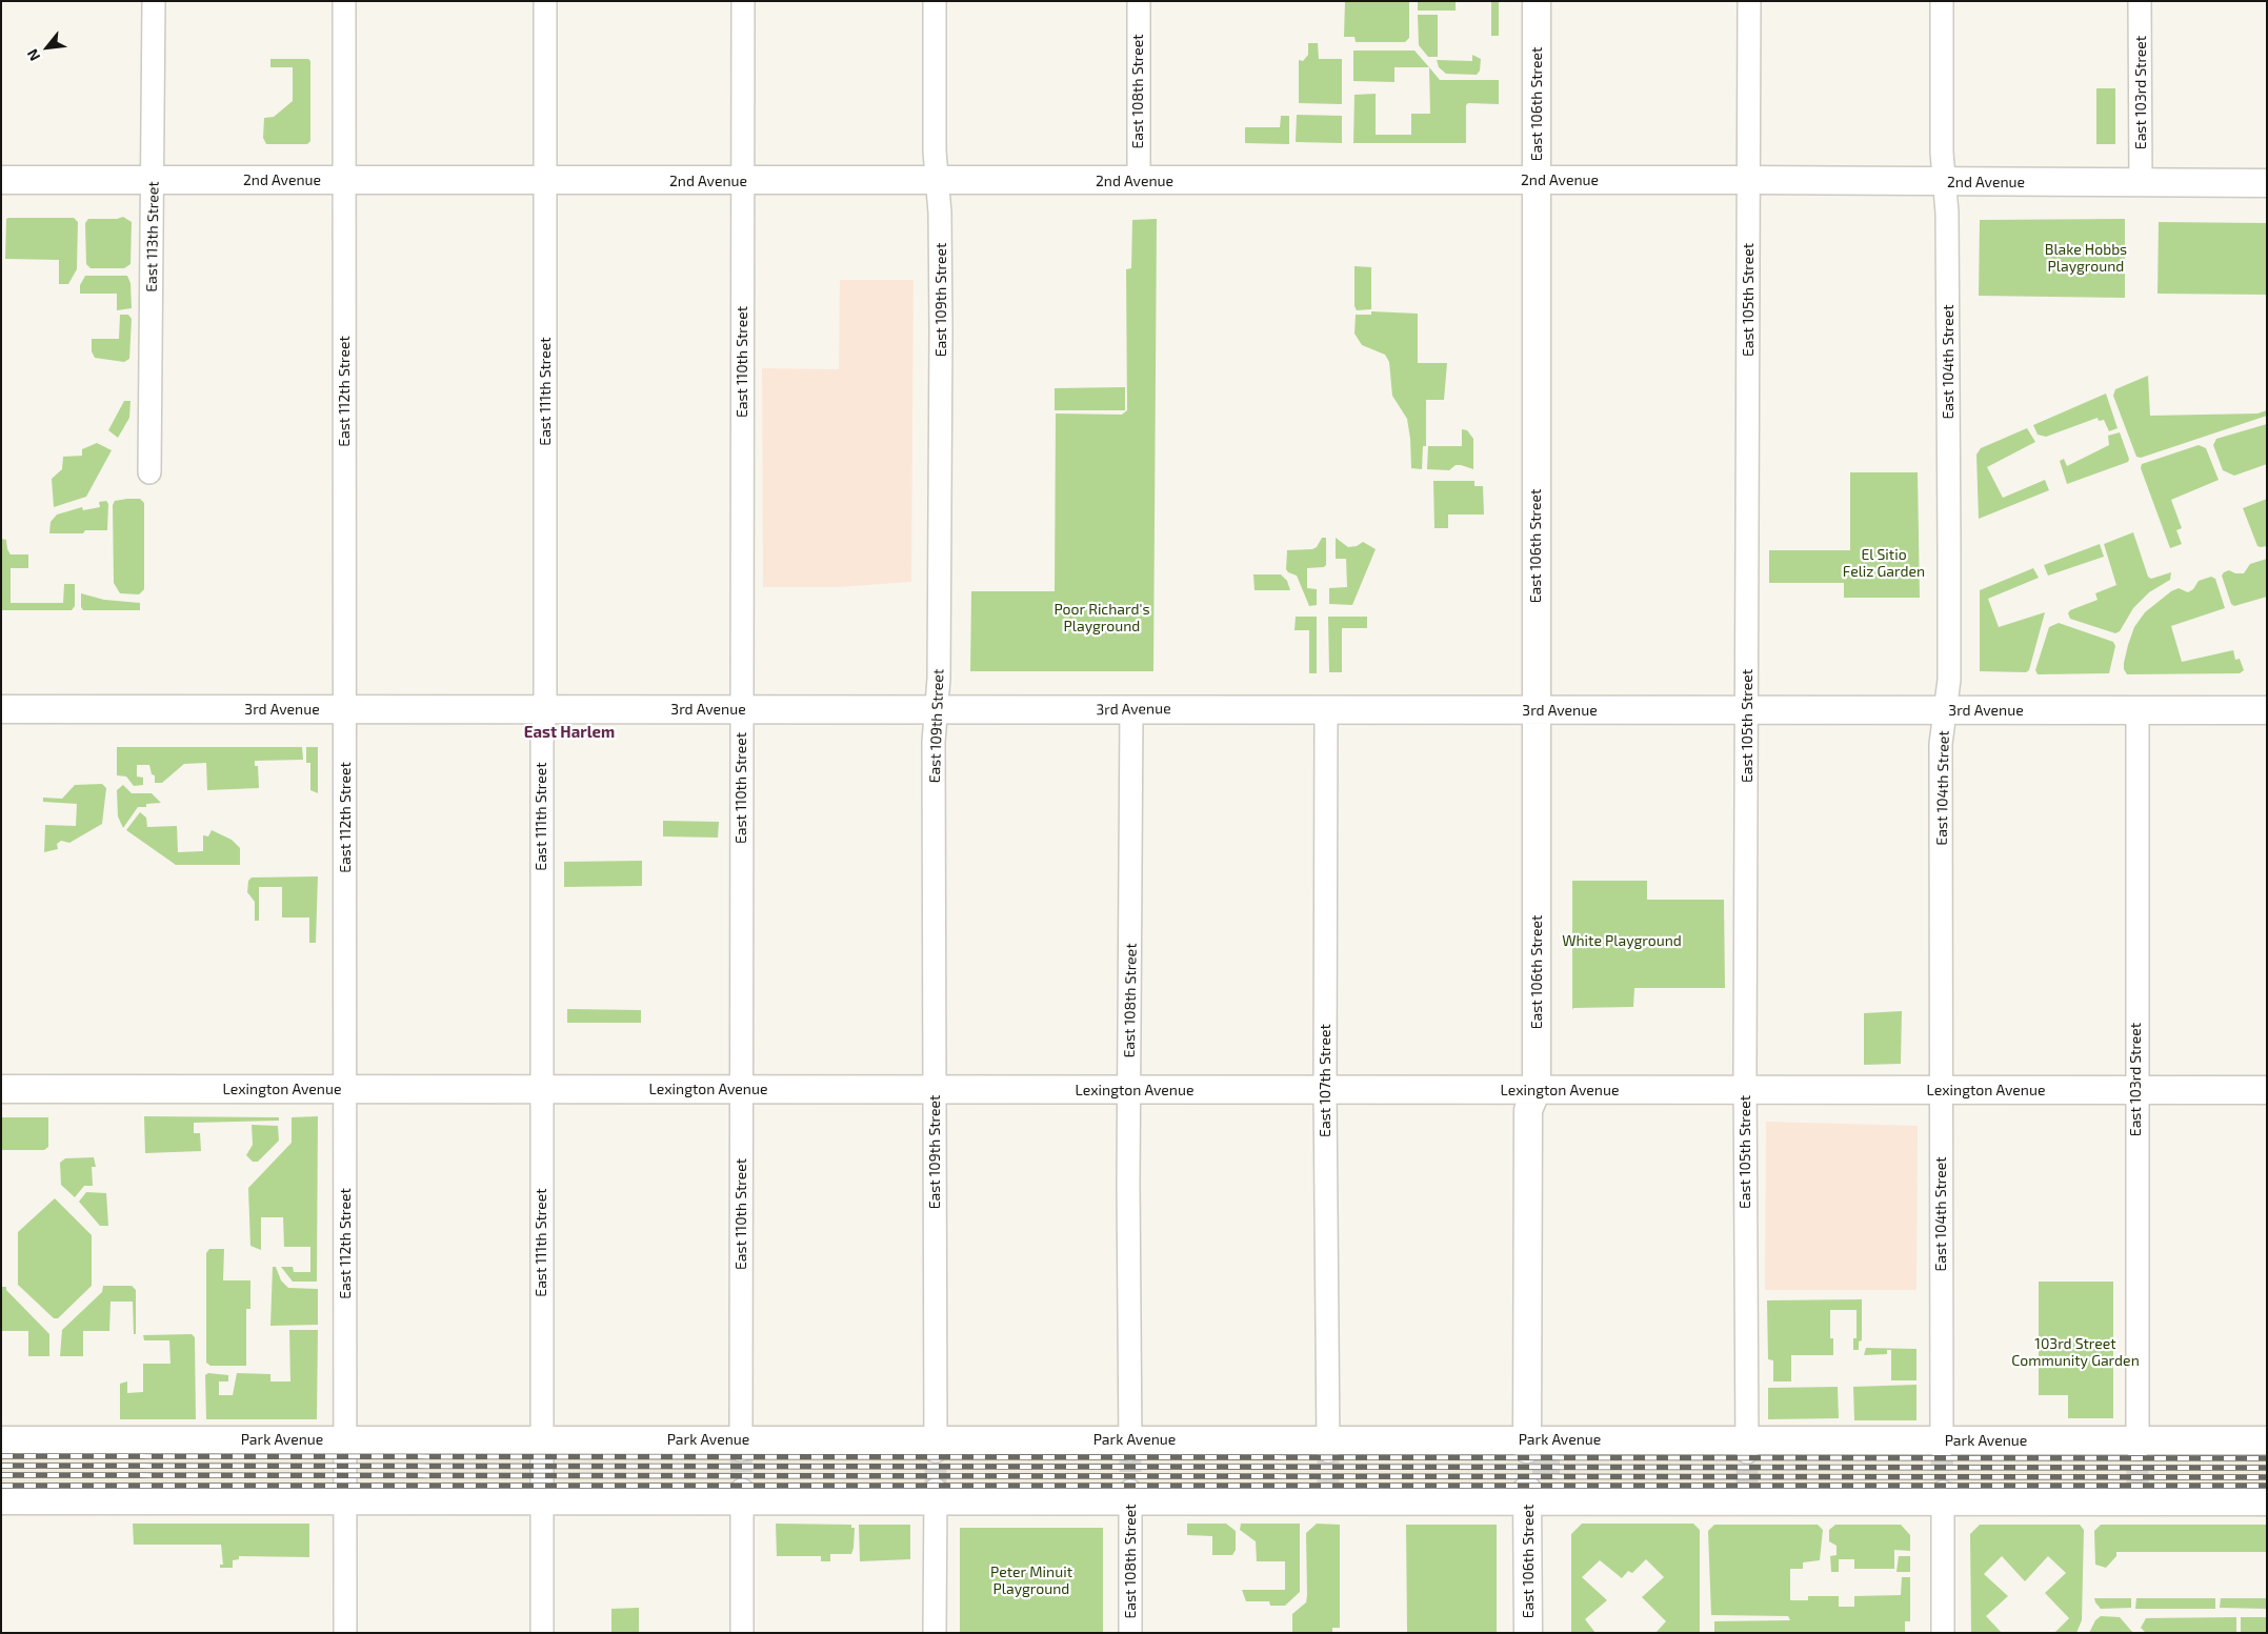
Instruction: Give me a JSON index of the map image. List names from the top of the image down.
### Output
{
  "streets": {
    "main road": [
      "East 106th Street",
      "2nd Avenue",
      "3rd Avenue",
      "Lexington Avenue",
      "Park Avenue"
    ],
    "street": [
      "East 108th Street",
      "East 103rd Street",
      "East 113th Street",
      "East 109th Street",
      "East 105th Street",
      "East 110th Street",
      "East 104th Street",
      "East 112th Street",
      "East 111th Street",
      "East 107th Street"
    ]
  },
  "crossings": [
    ["East 108th Street", "2nd Avenue"],
    ["East 108th Street", "3rd Avenue"],
    ["East 108th Street", "Lexington Avenue"],
    ["East 108th Street", "Park Avenue"],
    ["East 103rd Street", "2nd Avenue"],
    ["East 103rd Street", "3rd Avenue"],
    ["East 103rd Street", "Lexington Avenue"],
    ["East 103rd Street", "Park Avenue"],
    ["East 106th Street", "2nd Avenue"],
    ["East 106th Street", "3rd Avenue"],
    ["East 106th Street", "Lexington Avenue"],
    ["East 106th Street", "Park Avenue"],
    ["2nd Avenue", "East 113th Street"],
    ["2nd Avenue", "East 109th Street"],
    ["2nd Avenue", "East 105th Street"],
    ["2nd Avenue", "East 110th Street"],
    ["2nd Avenue", "East 104th Street"],
    ["2nd Avenue", "East 112th Street"],
    ["2nd Avenue", "East 111th Street"],
    ["East 109th Street", "3rd Avenue"],
    ["East 109th Street", "Lexington Avenue"],
    ["East 109th Street", "Park Avenue"],
    ["East 105th Street", "3rd Avenue"],
    ["East 105th Street", "Lexington Avenue"],
    ["East 105th Street", "Park Avenue"],
    ["East 110th Street", "3rd Avenue"],
    ["East 110th Street", "Lexington Avenue"],
    ["East 110th Street", "Park Avenue"],
    ["East 104th Street", "3rd Avenue"],
    ["East 104th Street", "Lexington Avenue"],
    ["East 104th Street", "Park Avenue"],
    ["East 112th Street", "3rd Avenue"],
    ["East 112th Street", "Lexington Avenue"],
    ["East 112th Street", "Park Avenue"],
    ["East 111th Street", "3rd Avenue"],
    ["East 111th Street", "Lexington Avenue"],
    ["East 111th Street", "Park Avenue"],
    ["3rd Avenue", "East 107th Street"],
    ["East 107th Street", "Lexington Avenue"],
    ["East 107th Street", "Park Avenue"]
  ],
  "districts": ["East Harlem"],
  "parks": [
    "Blake Hobbs Playground",
    "El Sitio Feliz Garden",
    "Poor Richard's Playground",
    "White Playground",
    "103rd Street Community Garden",
    "Peter Minuit Playground"
  ],
  "north": "bottom left"
}
